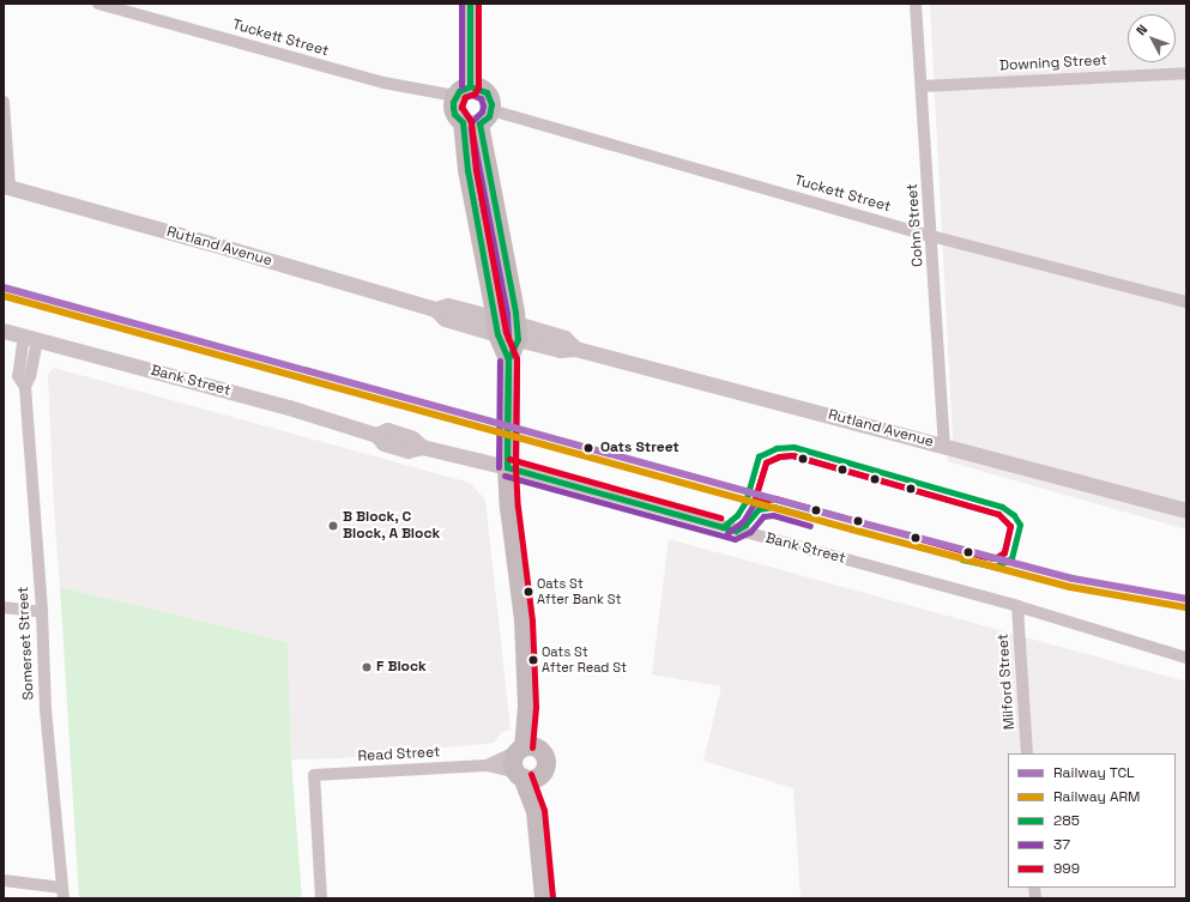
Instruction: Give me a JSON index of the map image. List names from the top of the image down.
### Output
{
  "streets": {
    "street": [
      "Tuckett Street",
      "Downing Street",
      "Cohn Street",
      "Rutland Avenue",
      "Bank Street",
      "Somerset Street",
      "Milford Street",
      "Read Street"
    ]
  },
  "crossings": [
    ["Tuckett Street", "Cohn Street"],
    ["Downing Street", "Cohn Street"],
    ["Cohn Street", "Rutland Avenue"],
    ["Bank Street", "Somerset Street"],
    ["Bank Street", "Milford Street"]
  ],
  "places": [
    "Oats Street",
    "B Block, C Block, A Block",
    "Oats St After Bank St",
    "Oats St After Read St",
    "F Block"
  ],
  "lines": [
    "transit line 285",
    "transit line 37",
    "transit line 999",
    "rail line TCL",
    "rail line ARM"
  ],
  "legend": [
    "Railway TCL",
    "Railway ARM",
    "285",
    "37",
    "999"
  ],
  "north": "top left"
}
